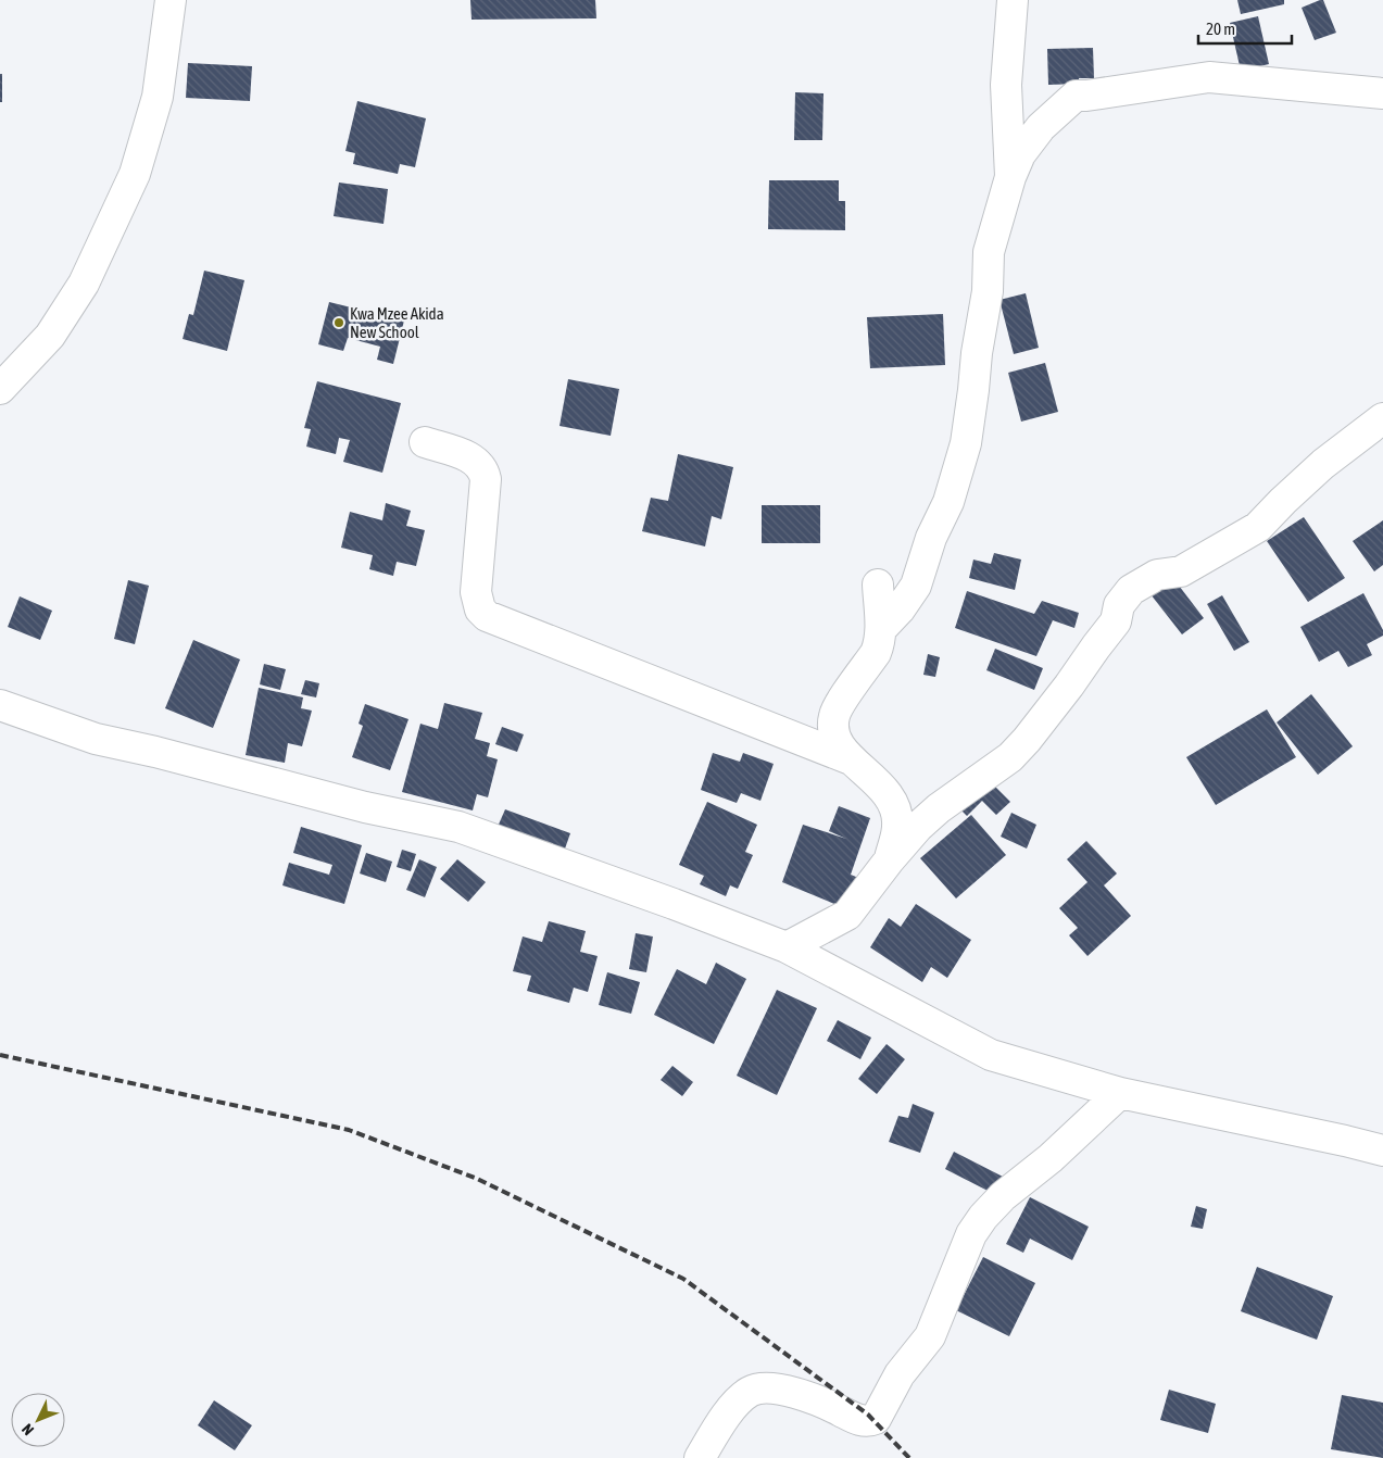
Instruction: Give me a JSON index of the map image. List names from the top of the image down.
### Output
{
  "places": ["Kwa Mzee Akida New School"],
  "scale_bar": "20 m",
  "north": "bottom left"
}
